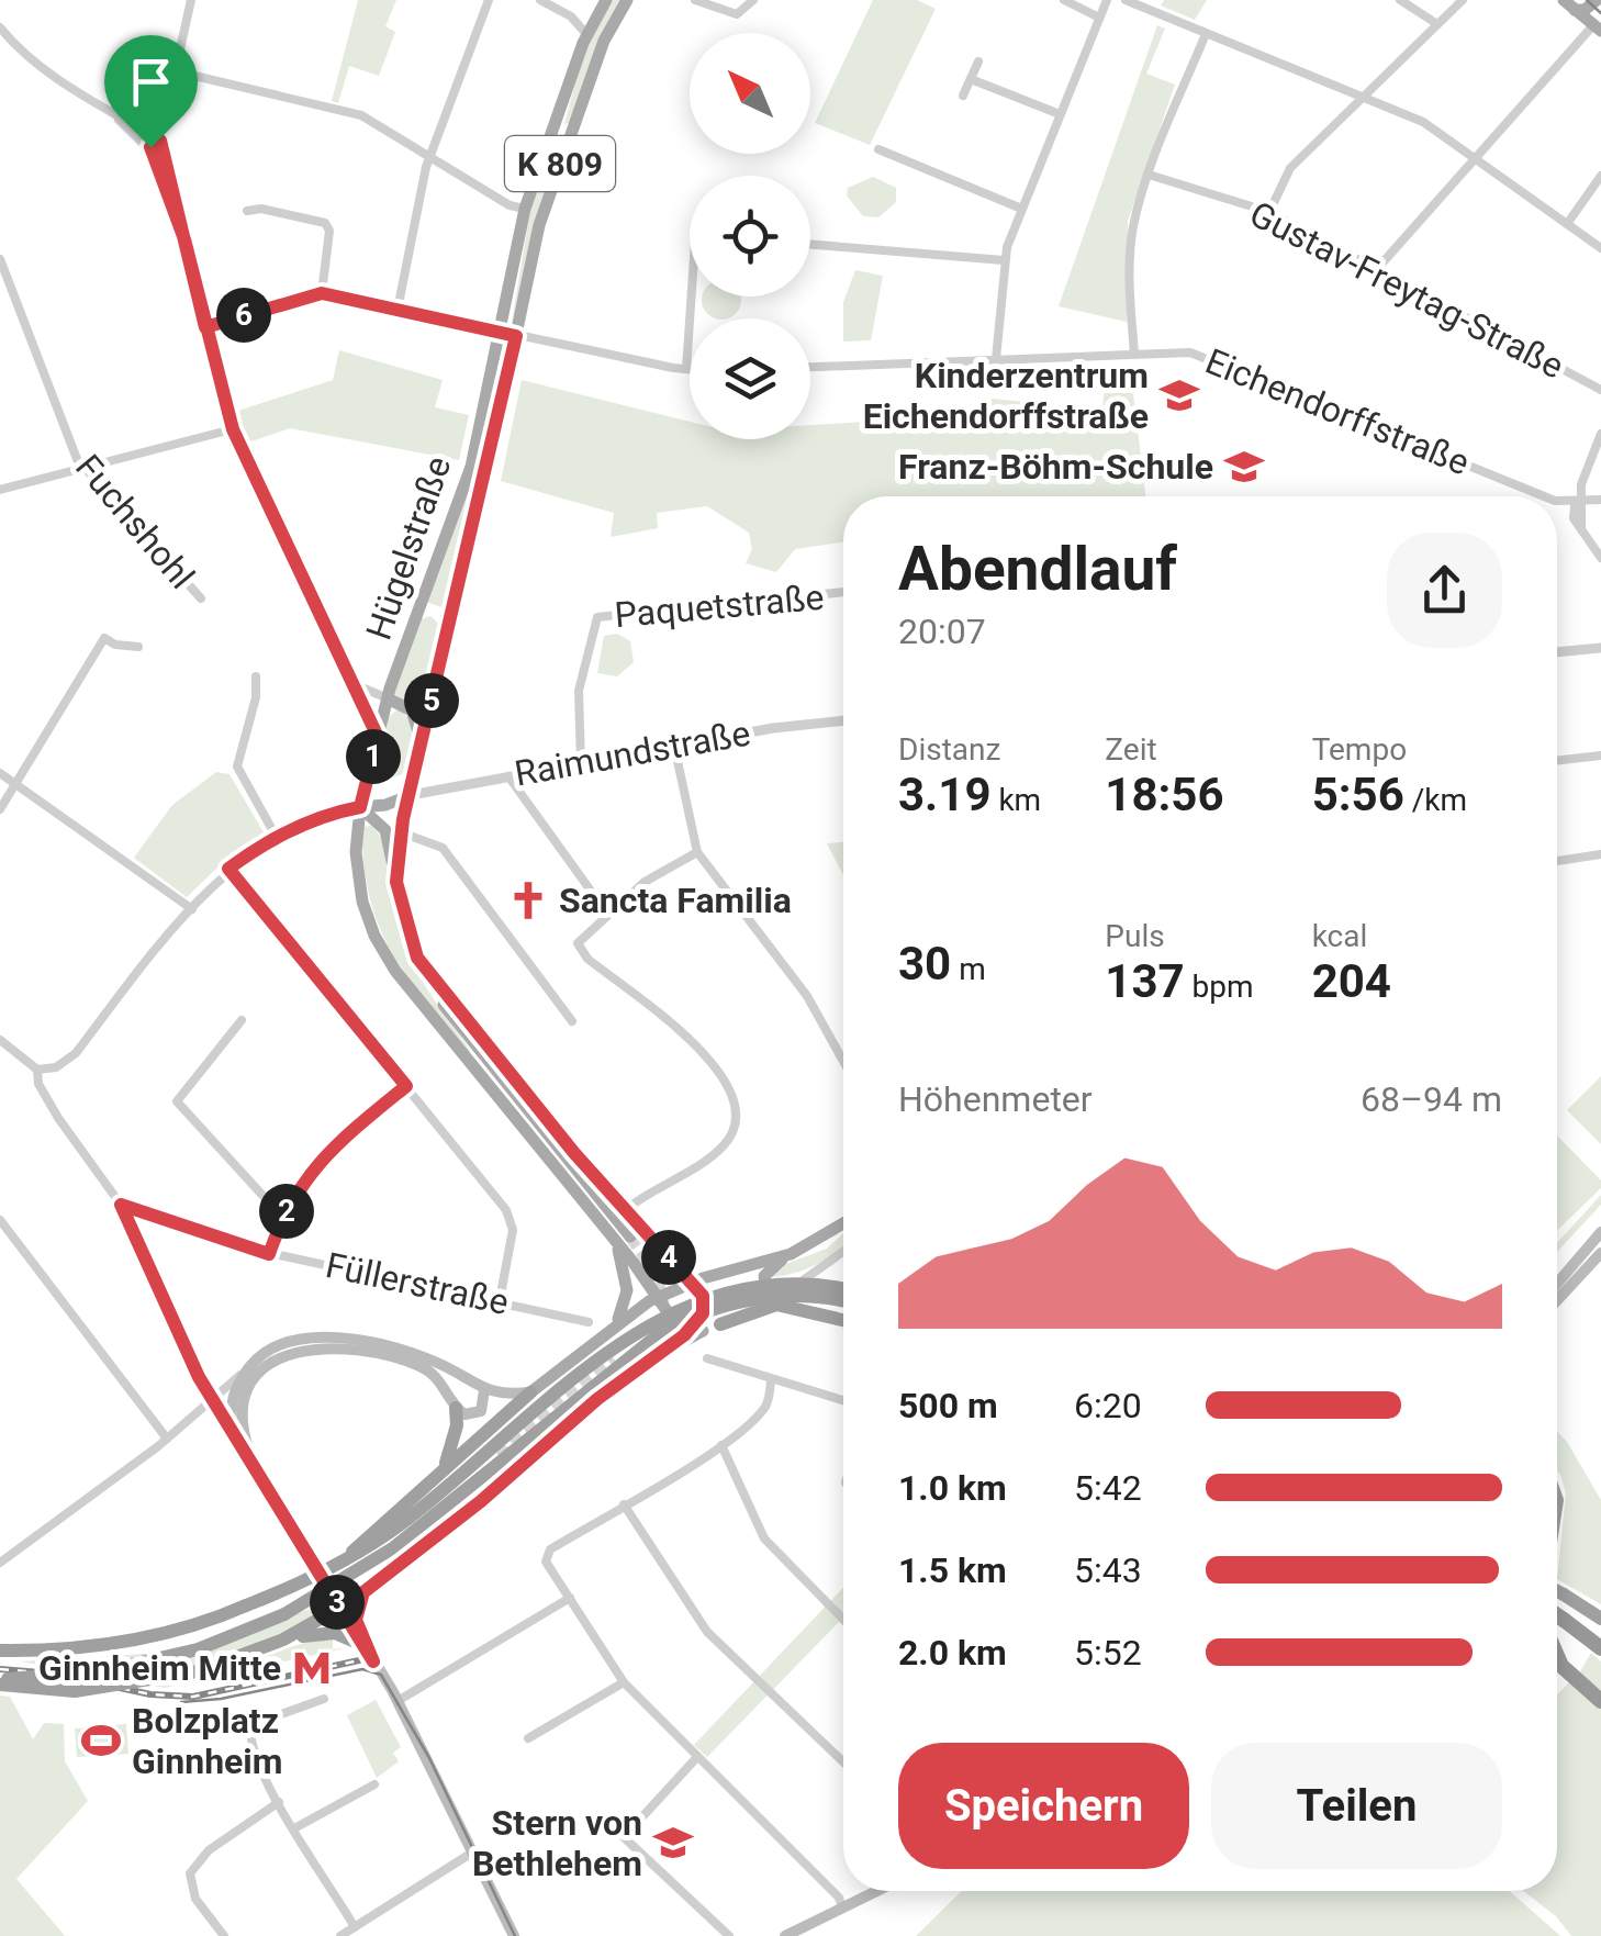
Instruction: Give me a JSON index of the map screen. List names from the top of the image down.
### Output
{
  "streets": {
    "main road": ["K 809", "Hügelstraße"],
    "street": [
      "Gustav-Freytag-Straße",
      "Eichendorffstraße",
      "Fuchshohl",
      "Paquetstraße",
      "Raimundstraße",
      "Füllerstraße"
    ]
  },
  "crossings": [
    ["K 809", "Hügelstraße"],
    ["Hügelstraße", "Raimundstraße"],
    ["Paquetstraße", "Raimundstraße"]
  ],
  "places": {
    "school or university": ["Kinderzentrum Eichendorffstraße", "Franz-Böhm-Schule", "Stern von Bethlehem"],
    "church": ["Sancta Familia"],
    "metro station": ["Ginnheim Mitte"],
    "sports": ["Bolzplatz Ginnheim"]
  },
  "north": "top left",
  "page": {
    "pins": [
      "6",
      "5",
      "1",
      "2",
      "4",
      "3"
    ],
    "heading": ["Abendlauf", "20:07"],
    "stats": [
      ["Distanz", "3.19 km"],
      ["Zeit", "18:56"],
      ["Tempo", "5:56 /km"],
      ["30 m"],
      ["Puls", "137 bpm"],
      ["kcal", "204"]
    ],
    "chart": ["Höhenmeter", "68–94 m"],
    "list": [
      {
        "name": "500 m",
        "note": "6:20"
      },
      {
        "name": "1.0 km",
        "note": "5:42"
      },
      {
        "name": "1.5 km",
        "note": "5:43"
      },
      {
        "name": "2.0 km",
        "note": "5:52"
      }
    ],
    "buttons": ["Speichern", "Teilen"]
  }
}
